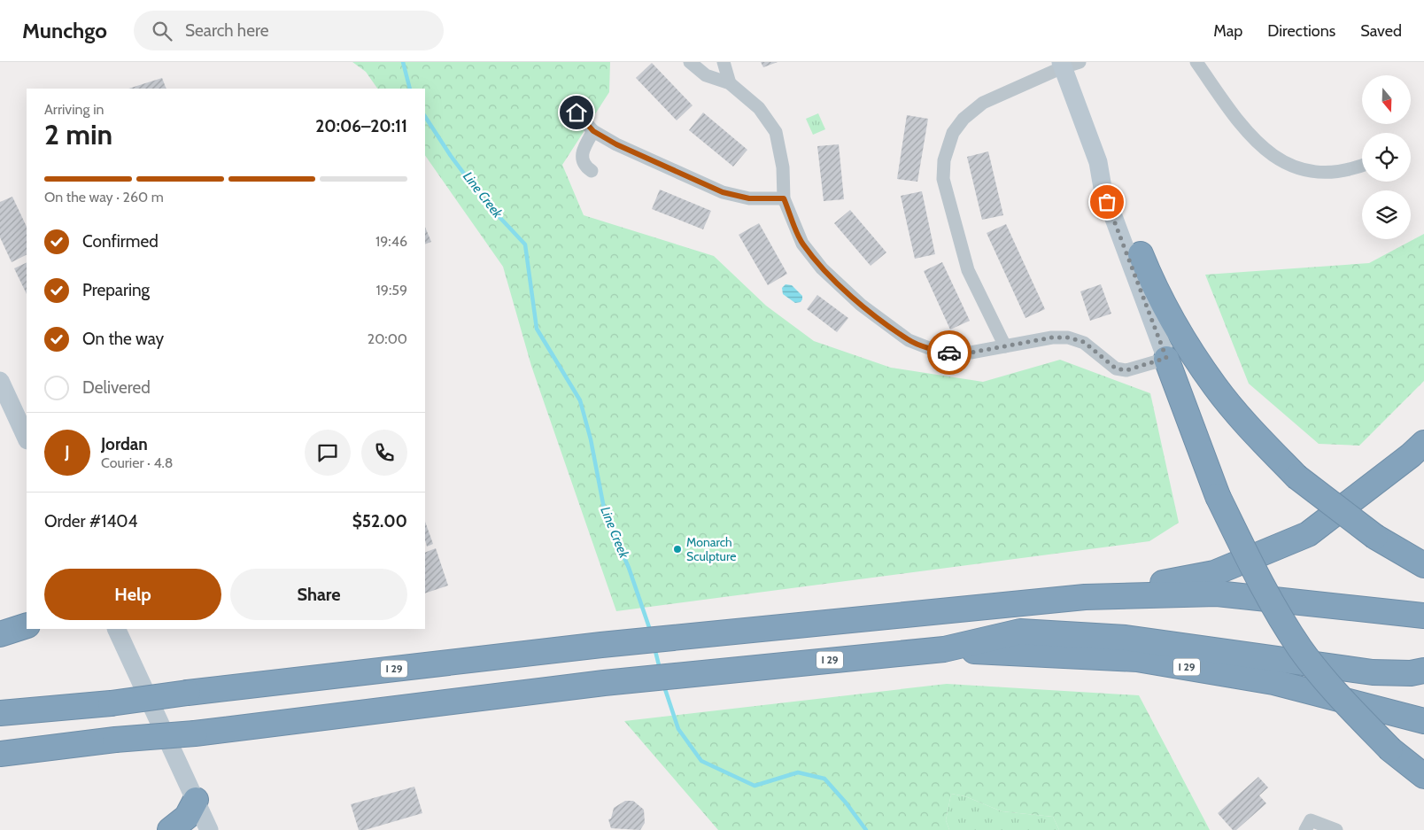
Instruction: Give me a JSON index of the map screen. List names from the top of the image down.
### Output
{
  "streets": {
    "highway": ["I 29"]
  },
  "water": ["Line Creek"],
  "places": ["Monarch Sculpture"],
  "north": "bottom",
  "page": {
    "header": "Munchgo",
    "search": "Search here",
    "nav": ["Map", "Directions", "Saved"],
    "heading": ["2 min", "Arriving in", "20:06–20:11"],
    "panel": [
      "Jordan",
      "Courier · 4.8",
      "Order #1404",
      "$52.00"
    ],
    "bar": "On the way · 260 m",
    "list": [
      ["Confirmed", "19:46"],
      ["Preparing", "19:59"],
      ["On the way", "20:00"],
      "Delivered"
    ],
    "round": "J",
    "buttons": ["Help", "Share"]
  }
}
